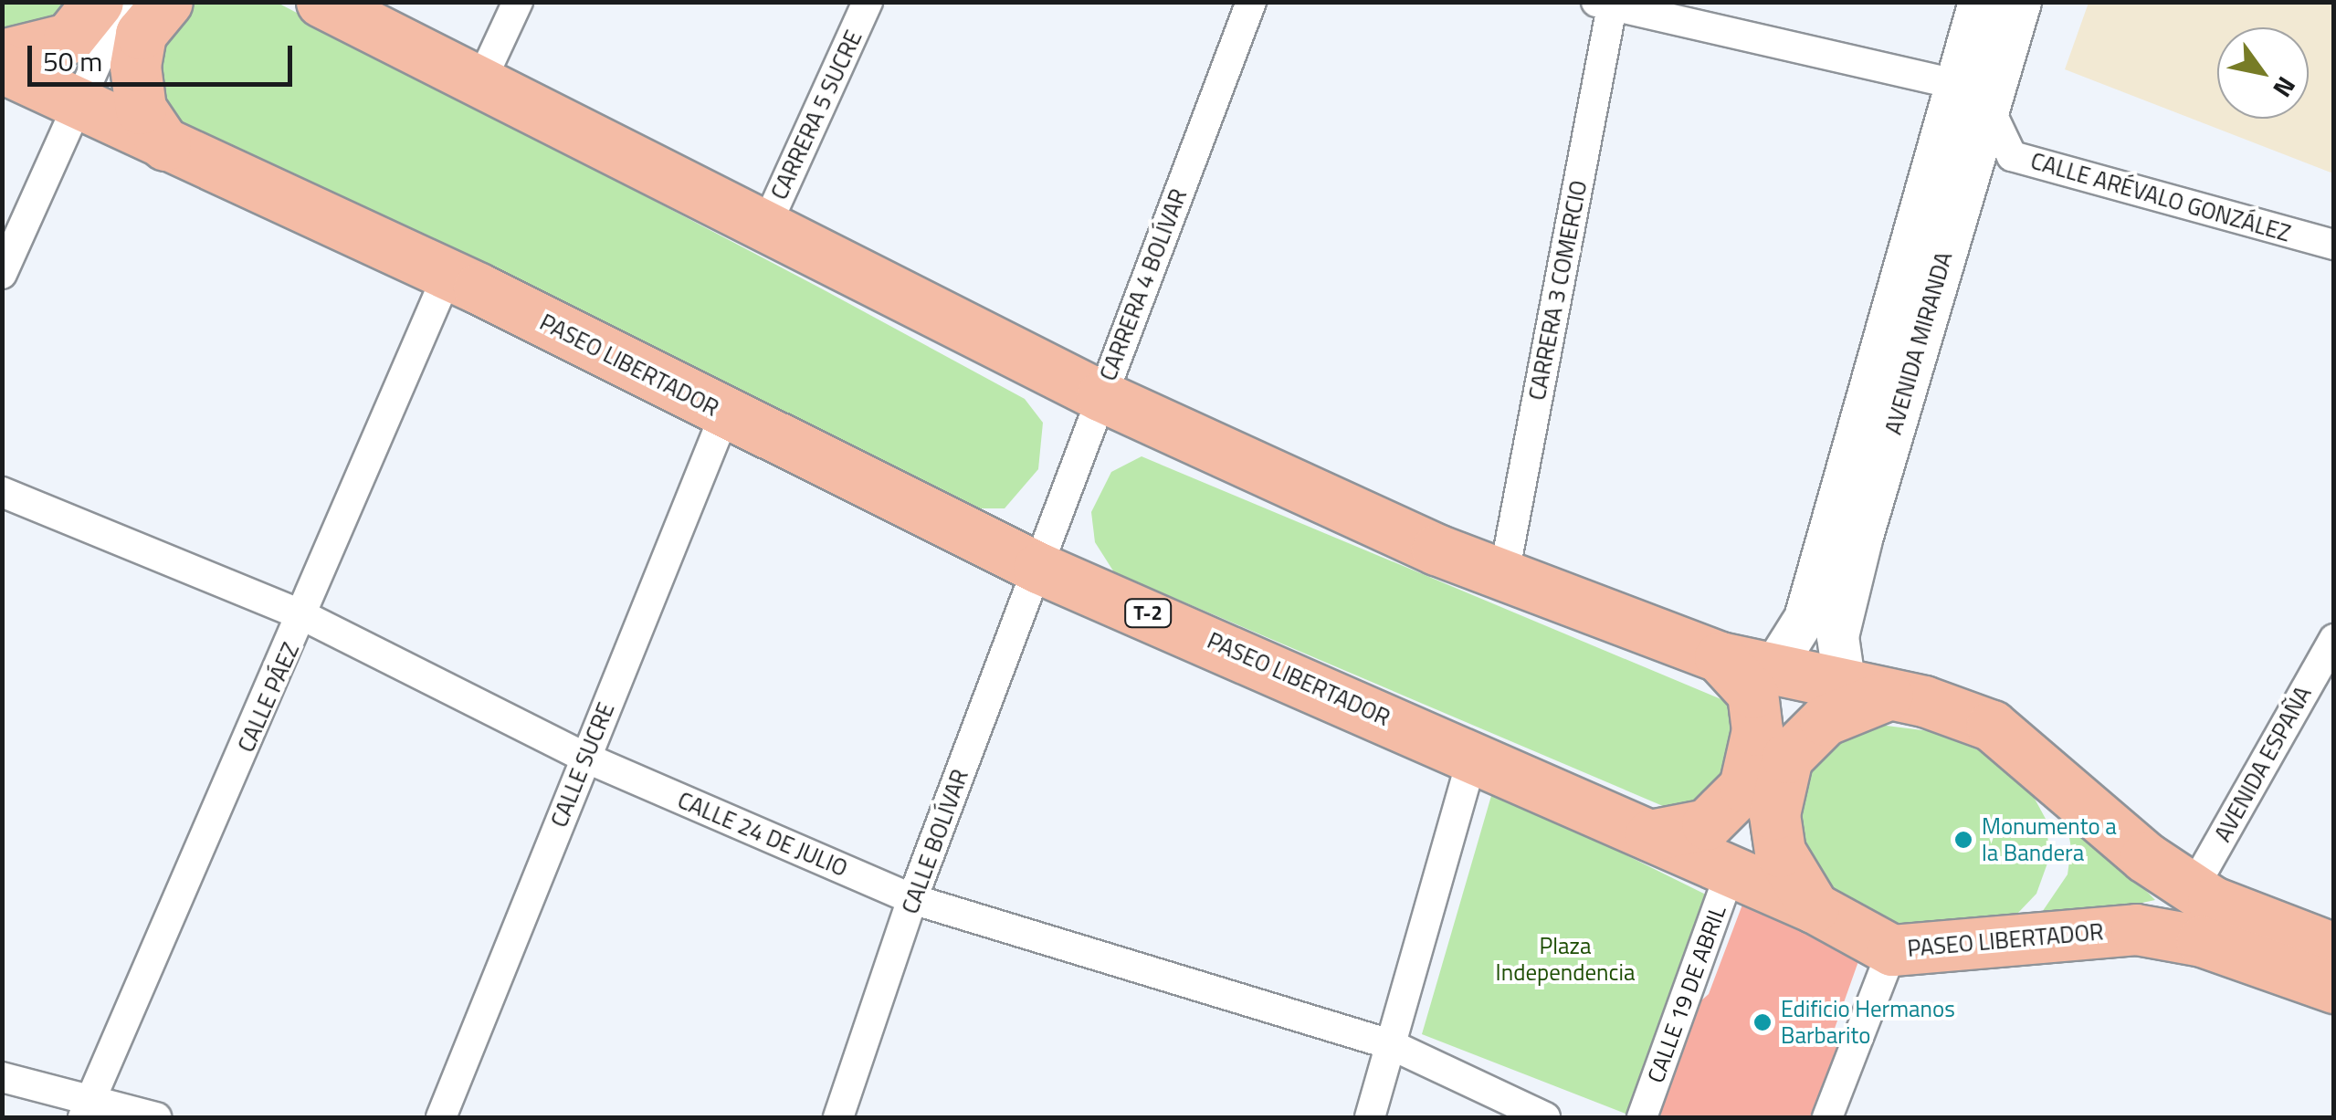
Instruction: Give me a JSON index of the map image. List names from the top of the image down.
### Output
{
  "streets": {
    "highway": ["PASEO LIBERTADOR", "T-2"],
    "main road": ["AVENIDA MIRANDA"],
    "street": [
      "CARRERA 5 SUCRE",
      "CALLE ARÉVALO GONZÁLEZ",
      "CARRERA 4 BOLÍVAR",
      "CARRERA 3 COMERCIO",
      "CALLE PÁEZ",
      "AVENIDA ESPAÑA",
      "CALLE SUCRE",
      "CALLE 24 DE JULIO",
      "CALLE BOLÍVAR",
      "CALLE 19 DE ABRIL"
    ]
  },
  "crossings": [
    ["CALLE ARÉVALO GONZÁLEZ", "AVENIDA MIRANDA"],
    ["CARRERA 4 BOLÍVAR", "PASEO LIBERTADOR"],
    ["CARRERA 4 BOLÍVAR", "CALLE BOLÍVAR"],
    ["PASEO LIBERTADOR", "CALLE PÁEZ"],
    ["PASEO LIBERTADOR", "CALLE SUCRE"],
    ["PASEO LIBERTADOR", "CALLE BOLÍVAR"],
    ["PASEO LIBERTADOR", "CALLE 19 DE ABRIL"],
    ["CALLE PÁEZ", "CALLE 24 DE JULIO"],
    ["CALLE SUCRE", "CALLE 24 DE JULIO"],
    ["CALLE 24 DE JULIO", "CALLE BOLÍVAR"]
  ],
  "parks": ["Plaza Independencia"],
  "places": ["Monumento a la Bandera", "Edificio Hermanos Barbarito"],
  "scale_bar": "50 m",
  "north": "bottom right"
}
